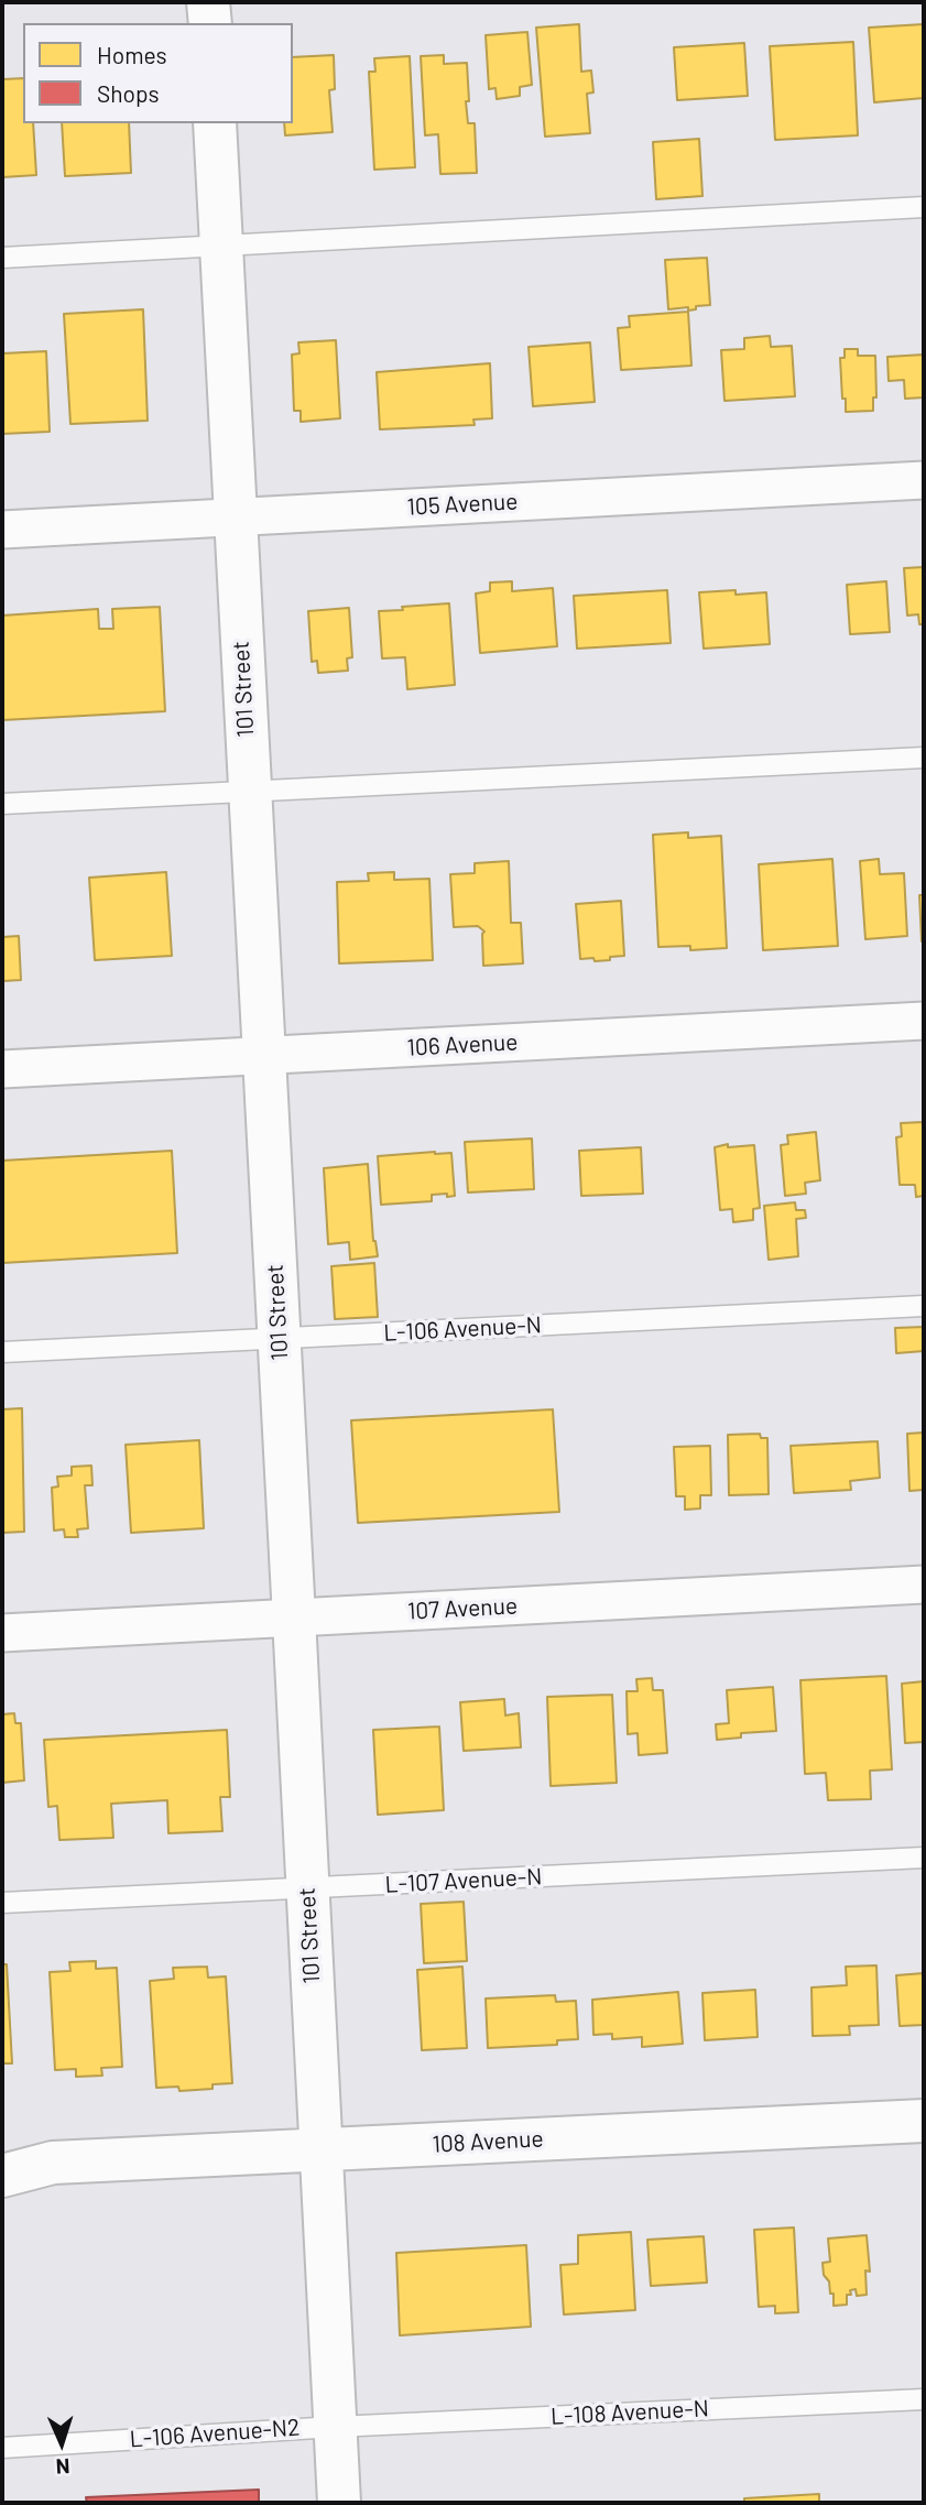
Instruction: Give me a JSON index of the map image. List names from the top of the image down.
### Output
{
  "streets": {
    "street": [
      "105 Avenue",
      "101 Street",
      "106 Avenue",
      "107 Avenue",
      "108 Avenue"
    ],
    "lane": [
      "L-106 Avenue-N",
      "L-107 Avenue-N",
      "L-108 Avenue-N",
      "L-106 Avenue-N2"
    ]
  },
  "crossings": [
    ["105 Avenue", "101 Street"],
    ["101 Street", "106 Avenue"],
    ["101 Street", "L-106 Avenue-N"],
    ["101 Street", "107 Avenue"],
    ["101 Street", "L-107 Avenue-N"],
    ["101 Street", "108 Avenue"],
    ["101 Street", "L-108 Avenue-N"],
    ["101 Street", "L-106 Avenue-N2"],
    ["L-108 Avenue-N", "L-106 Avenue-N2"]
  ],
  "legend": ["Homes", "Shops"],
  "north": "bottom"
}
